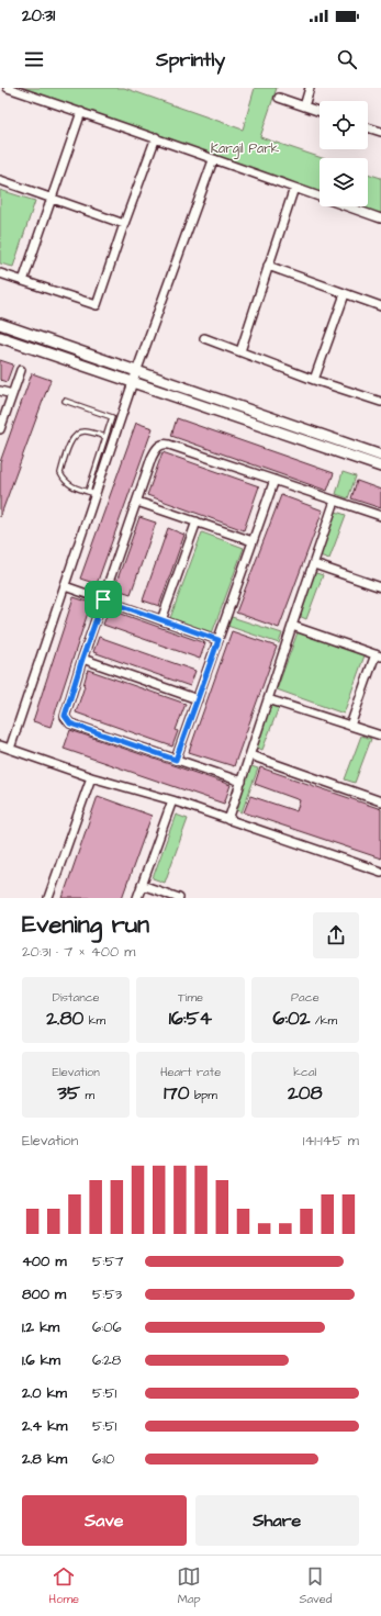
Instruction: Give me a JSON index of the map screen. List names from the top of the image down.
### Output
{
  "parks": ["Kargil Park"],
  "page": {
    "status": "20:31",
    "header": "Sprintly",
    "heading": ["Evening run", "20:31 · 7 × 400 m"],
    "stats": [
      ["Distance", "2.80 km"],
      ["Time", "16:54"],
      ["Pace", "6:02 /km"],
      ["Elevation", "35 m"],
      ["Heart rate", "170 bpm"],
      ["kcal", "208"]
    ],
    "chart": ["Elevation", "141–145 m"],
    "list": [
      {
        "name": "400 m",
        "note": "5:57"
      },
      {
        "name": "800 m",
        "note": "5:53"
      },
      {
        "name": "1.2 km",
        "note": "6:06"
      },
      {
        "name": "1.6 km",
        "note": "6:28"
      },
      {
        "name": "2.0 km",
        "note": "5:51"
      },
      {
        "name": "2.4 km",
        "note": "5:51"
      },
      {
        "name": "2.8 km",
        "note": "6:10"
      }
    ],
    "buttons": ["Save", "Share"],
    "tabs": ["Home", "Map", "Saved"]
  }
}
